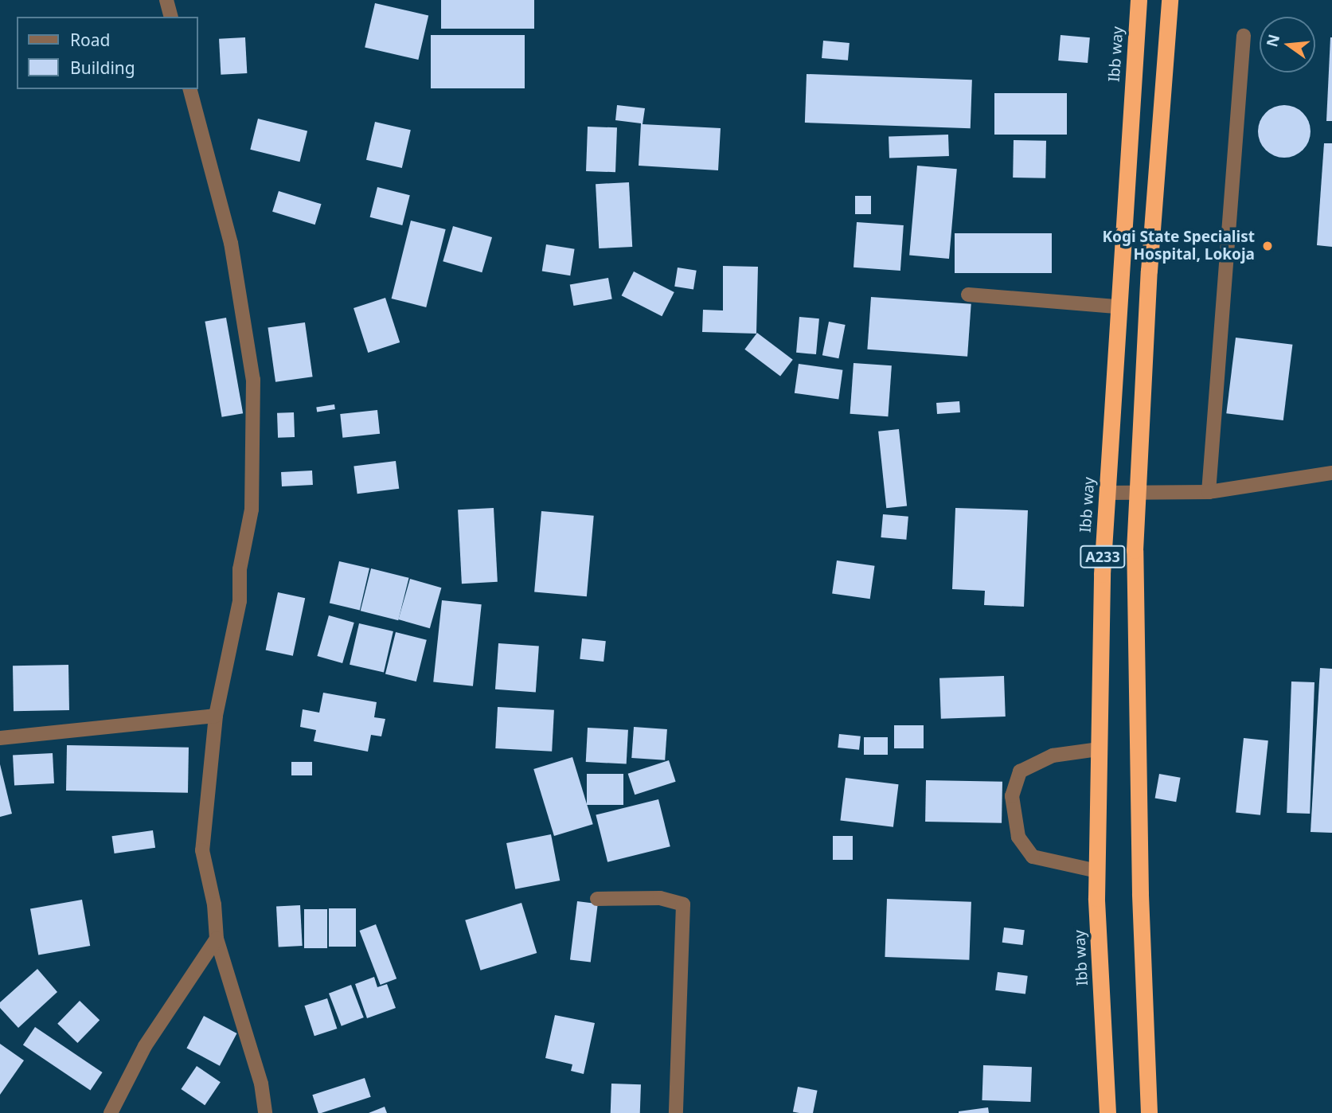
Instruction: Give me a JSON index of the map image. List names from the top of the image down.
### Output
{
  "streets": {
    "highway": ["Ibb way", "A233"]
  },
  "places": ["Kogi State Specialist Hospital, Lokoja"],
  "legend": ["Road", "Building"],
  "north": "left"
}
